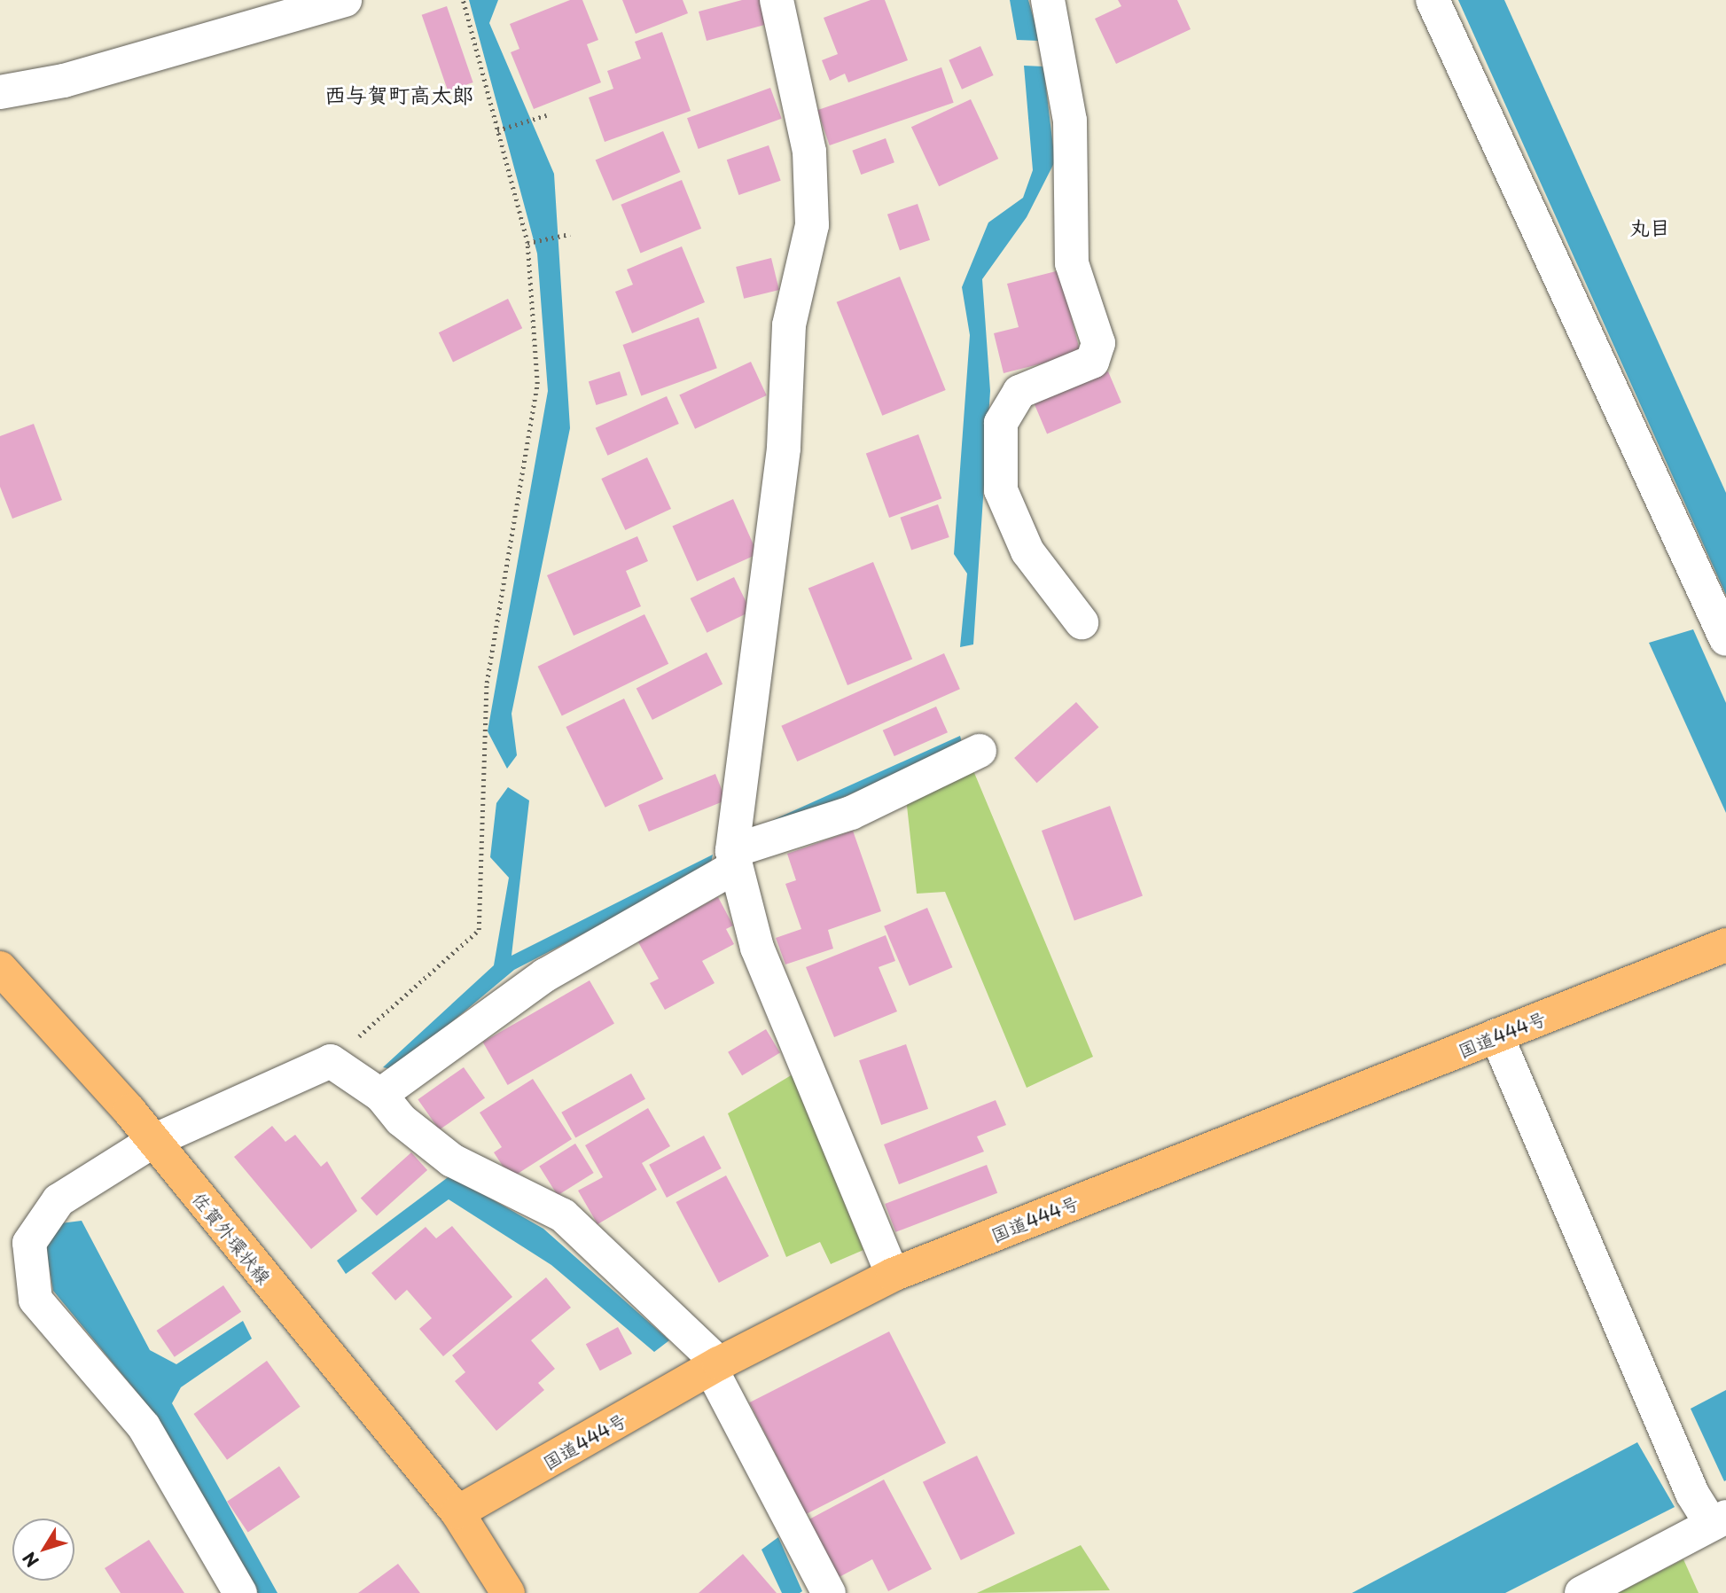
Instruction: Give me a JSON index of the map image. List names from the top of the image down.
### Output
{
  "streets": {
    "main road": ["国道444号", "佐賀外環状線"]
  },
  "crossings": [
    ["国道444号", "佐賀外環状線"]
  ],
  "districts": ["西与賀町高太郎", "丸目"],
  "north": "bottom left"
}
